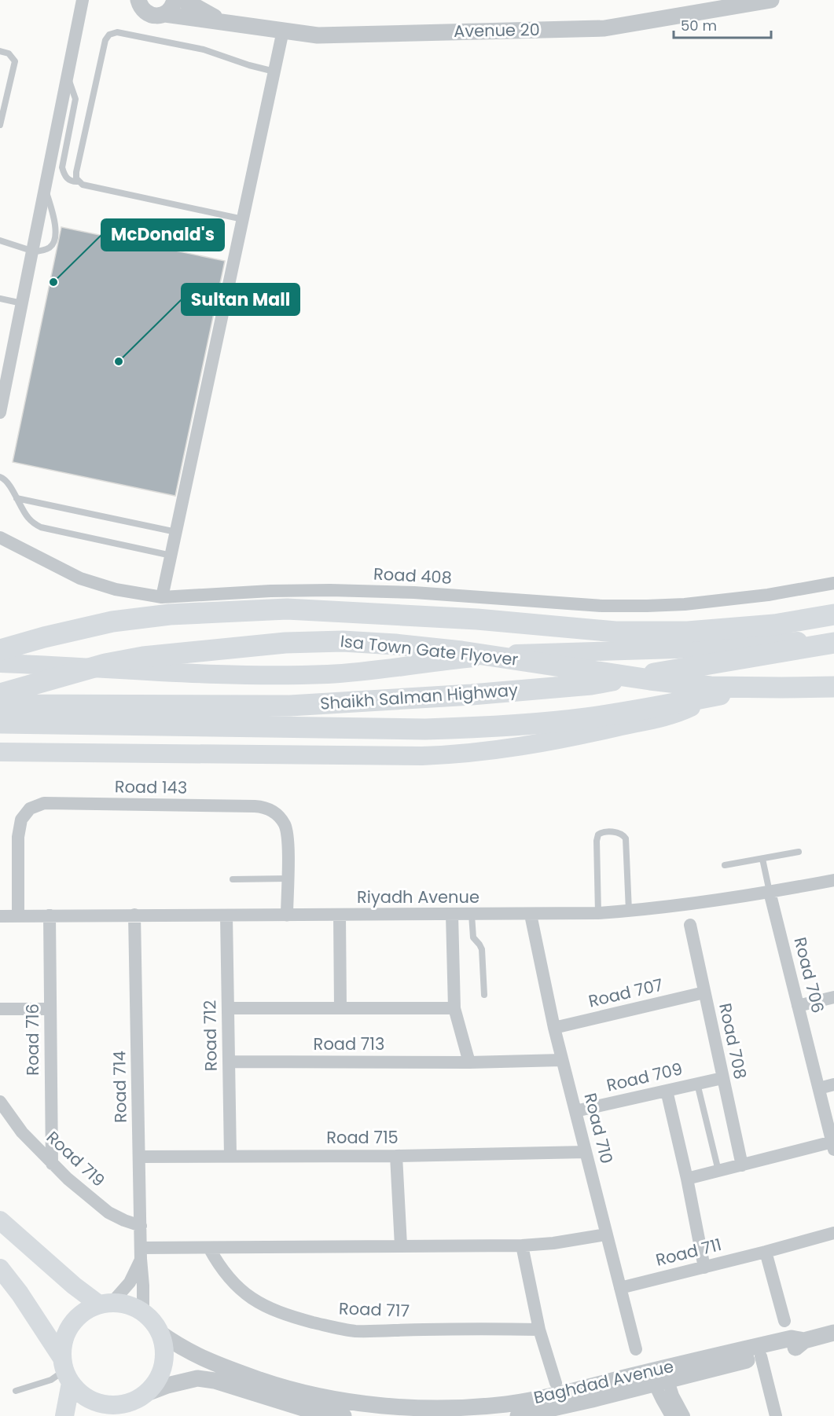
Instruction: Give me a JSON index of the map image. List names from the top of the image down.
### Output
{
  "streets": {
    "main road": ["Isa Town Gate Flyover", "Shaikh Salman Highway"],
    "street": [
      "Avenue 20",
      "Road 408",
      "Road 143",
      "Riyadh Avenue",
      "Road 706",
      "Road 707",
      "Road 712",
      "Road 716",
      "Road 708",
      "Road 713",
      "Road 709",
      "Road 714",
      "Road 710",
      "Road 715",
      "Road 719",
      "Road 711",
      "Road 717",
      "Baghdad Avenue"
    ]
  },
  "crossings": [
    ["Road 143", "Riyadh Avenue"],
    ["Riyadh Avenue", "Road 706"],
    ["Riyadh Avenue", "Road 712"],
    ["Riyadh Avenue", "Road 716"],
    ["Riyadh Avenue", "Road 714"],
    ["Riyadh Avenue", "Road 710"],
    ["Road 707", "Road 708"],
    ["Road 707", "Road 710"],
    ["Road 712", "Road 713"],
    ["Road 712", "Road 715"],
    ["Road 716", "Road 719"],
    ["Road 708", "Road 709"],
    ["Road 713", "Road 710"],
    ["Road 709", "Road 710"],
    ["Road 714", "Road 715"],
    ["Road 714", "Road 719"],
    ["Road 714", "Baghdad Avenue"],
    ["Road 710", "Road 715"],
    ["Road 710", "Road 711"]
  ],
  "places": ["McDonald's", "Sultan Mall"],
  "scale_bar": "50 m"
}
